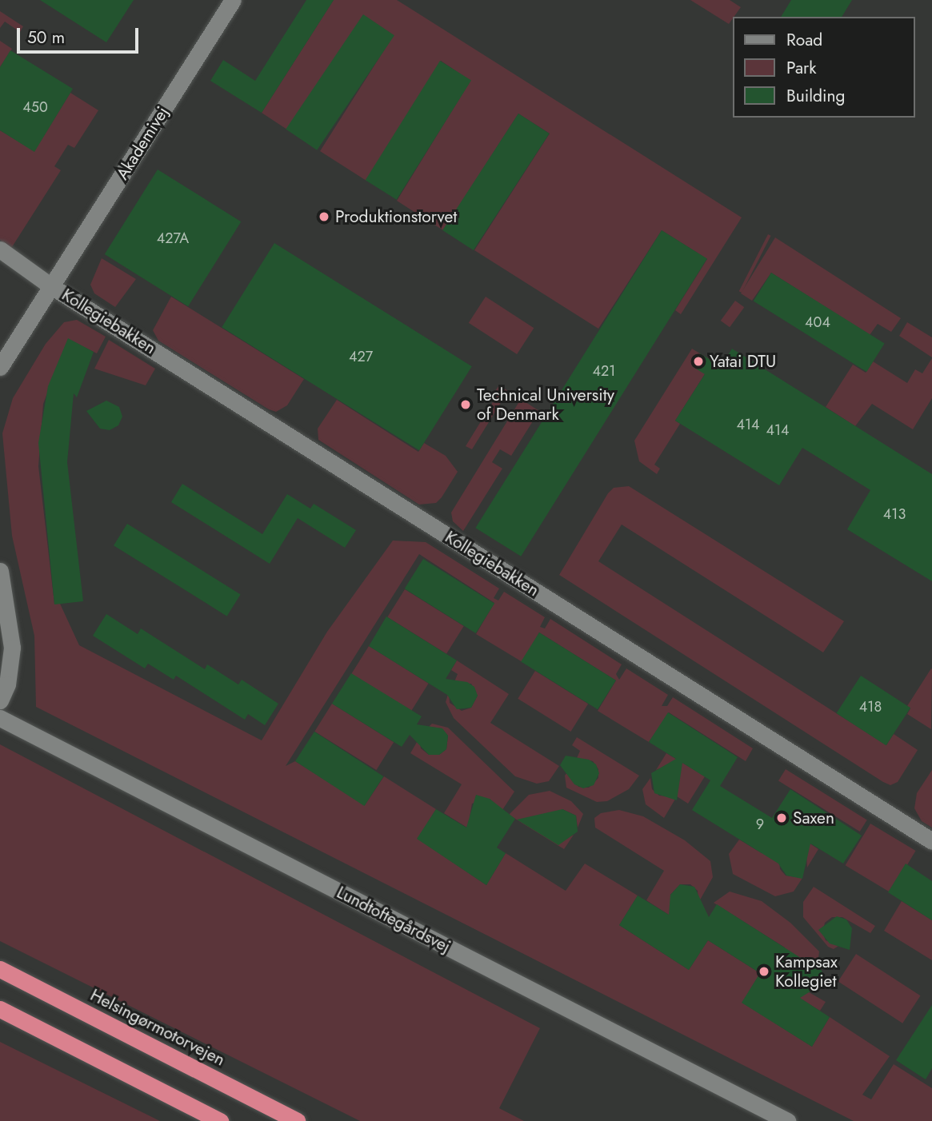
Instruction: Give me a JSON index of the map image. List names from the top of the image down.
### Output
{
  "streets": {
    "highway": ["Helsingørmotorvejen"],
    "street": ["Akademivej", "Kollegiebakken", "Lundtoftegårdsvej"]
  },
  "crossings": [
    ["Akademivej", "Kollegiebakken"]
  ],
  "places": [
    "Produktionstorvet",
    "Yatai DTU",
    "Technical University of Denmark",
    "Saxen",
    "Kampsax Kollegiet"
  ],
  "house_numbers": [
    "450",
    "427A",
    "404",
    "427",
    "421",
    "414",
    "414",
    "413",
    "418",
    "9"
  ],
  "legend": ["Road", "Park", "Building"],
  "scale_bar": "50 m"
}
